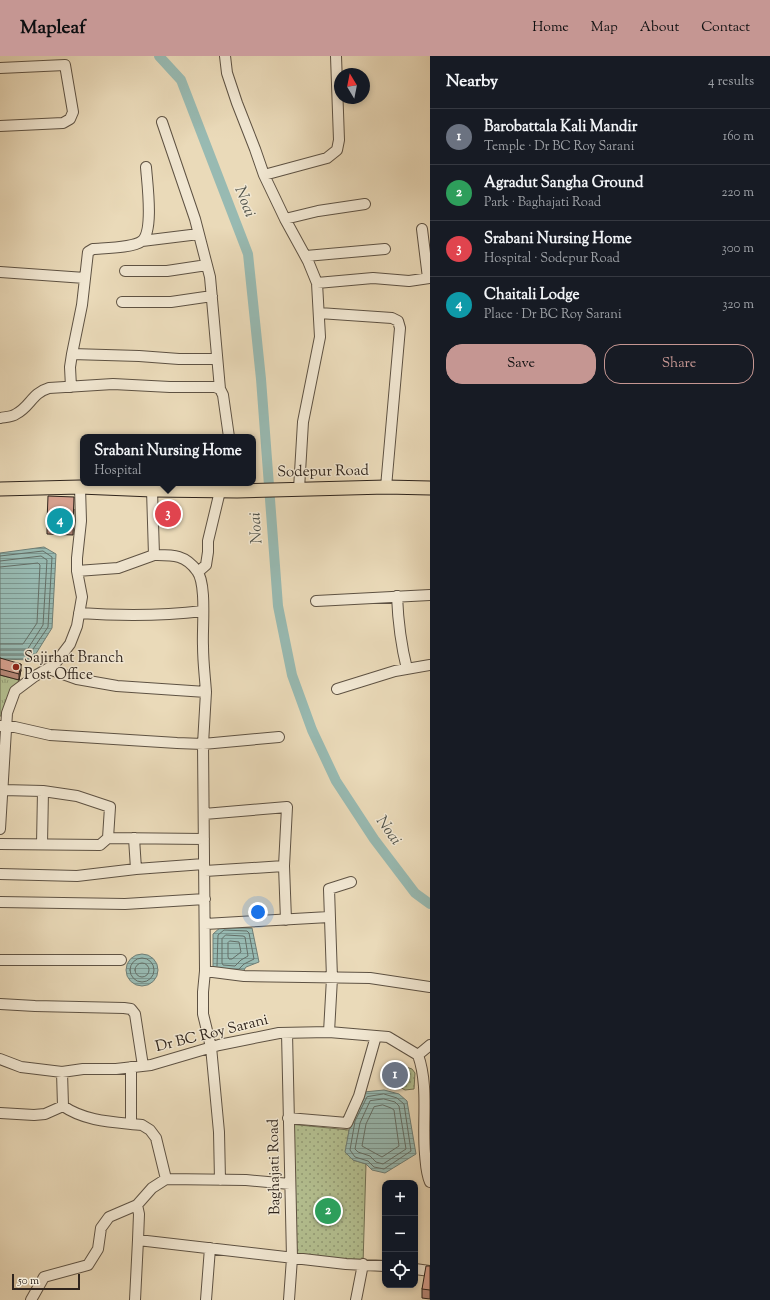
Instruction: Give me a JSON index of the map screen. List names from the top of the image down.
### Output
{
  "streets": {
    "main road": ["Sodepur Road"],
    "street": ["Dr BC Roy Sarani", "Baghajati Road"]
  },
  "crossings": [
    ["Dr BC Roy Sarani", "Baghajati Road"]
  ],
  "water": ["Noai"],
  "places": ["Sajirhat Branch Post Office"],
  "scale_bar": "50 m",
  "north": "top",
  "page": {
    "header": "Mapleaf",
    "nav": [
      "Home",
      "Map",
      "About",
      "Contact"
    ],
    "heading": ["Nearby", "4 results"],
    "list": [
      {
        "mark": "1",
        "name": "Barobattala Kali Mandir",
        "note": "Temple · Dr BC Roy Sarani",
        "value": "160 m"
      },
      {
        "mark": "2",
        "name": "Agradut Sangha Ground",
        "note": "Park · Baghajati Road",
        "value": "220 m"
      },
      {
        "mark": "3",
        "name": "Srabani Nursing Home",
        "note": "Hospital · Sodepur Road",
        "value": "300 m"
      },
      {
        "mark": "4",
        "name": "Chaitali Lodge",
        "note": "Place · Dr BC Roy Sarani",
        "value": "320 m"
      }
    ],
    "buttons": ["Save", "Share"],
    "popup": ["Srabani Nursing Home", "Hospital"],
    "pins": [
      "3",
      "4",
      "1",
      "2"
    ],
    "map_buttons": ["+", "−"],
    "scale": "50 m"
  }
}
